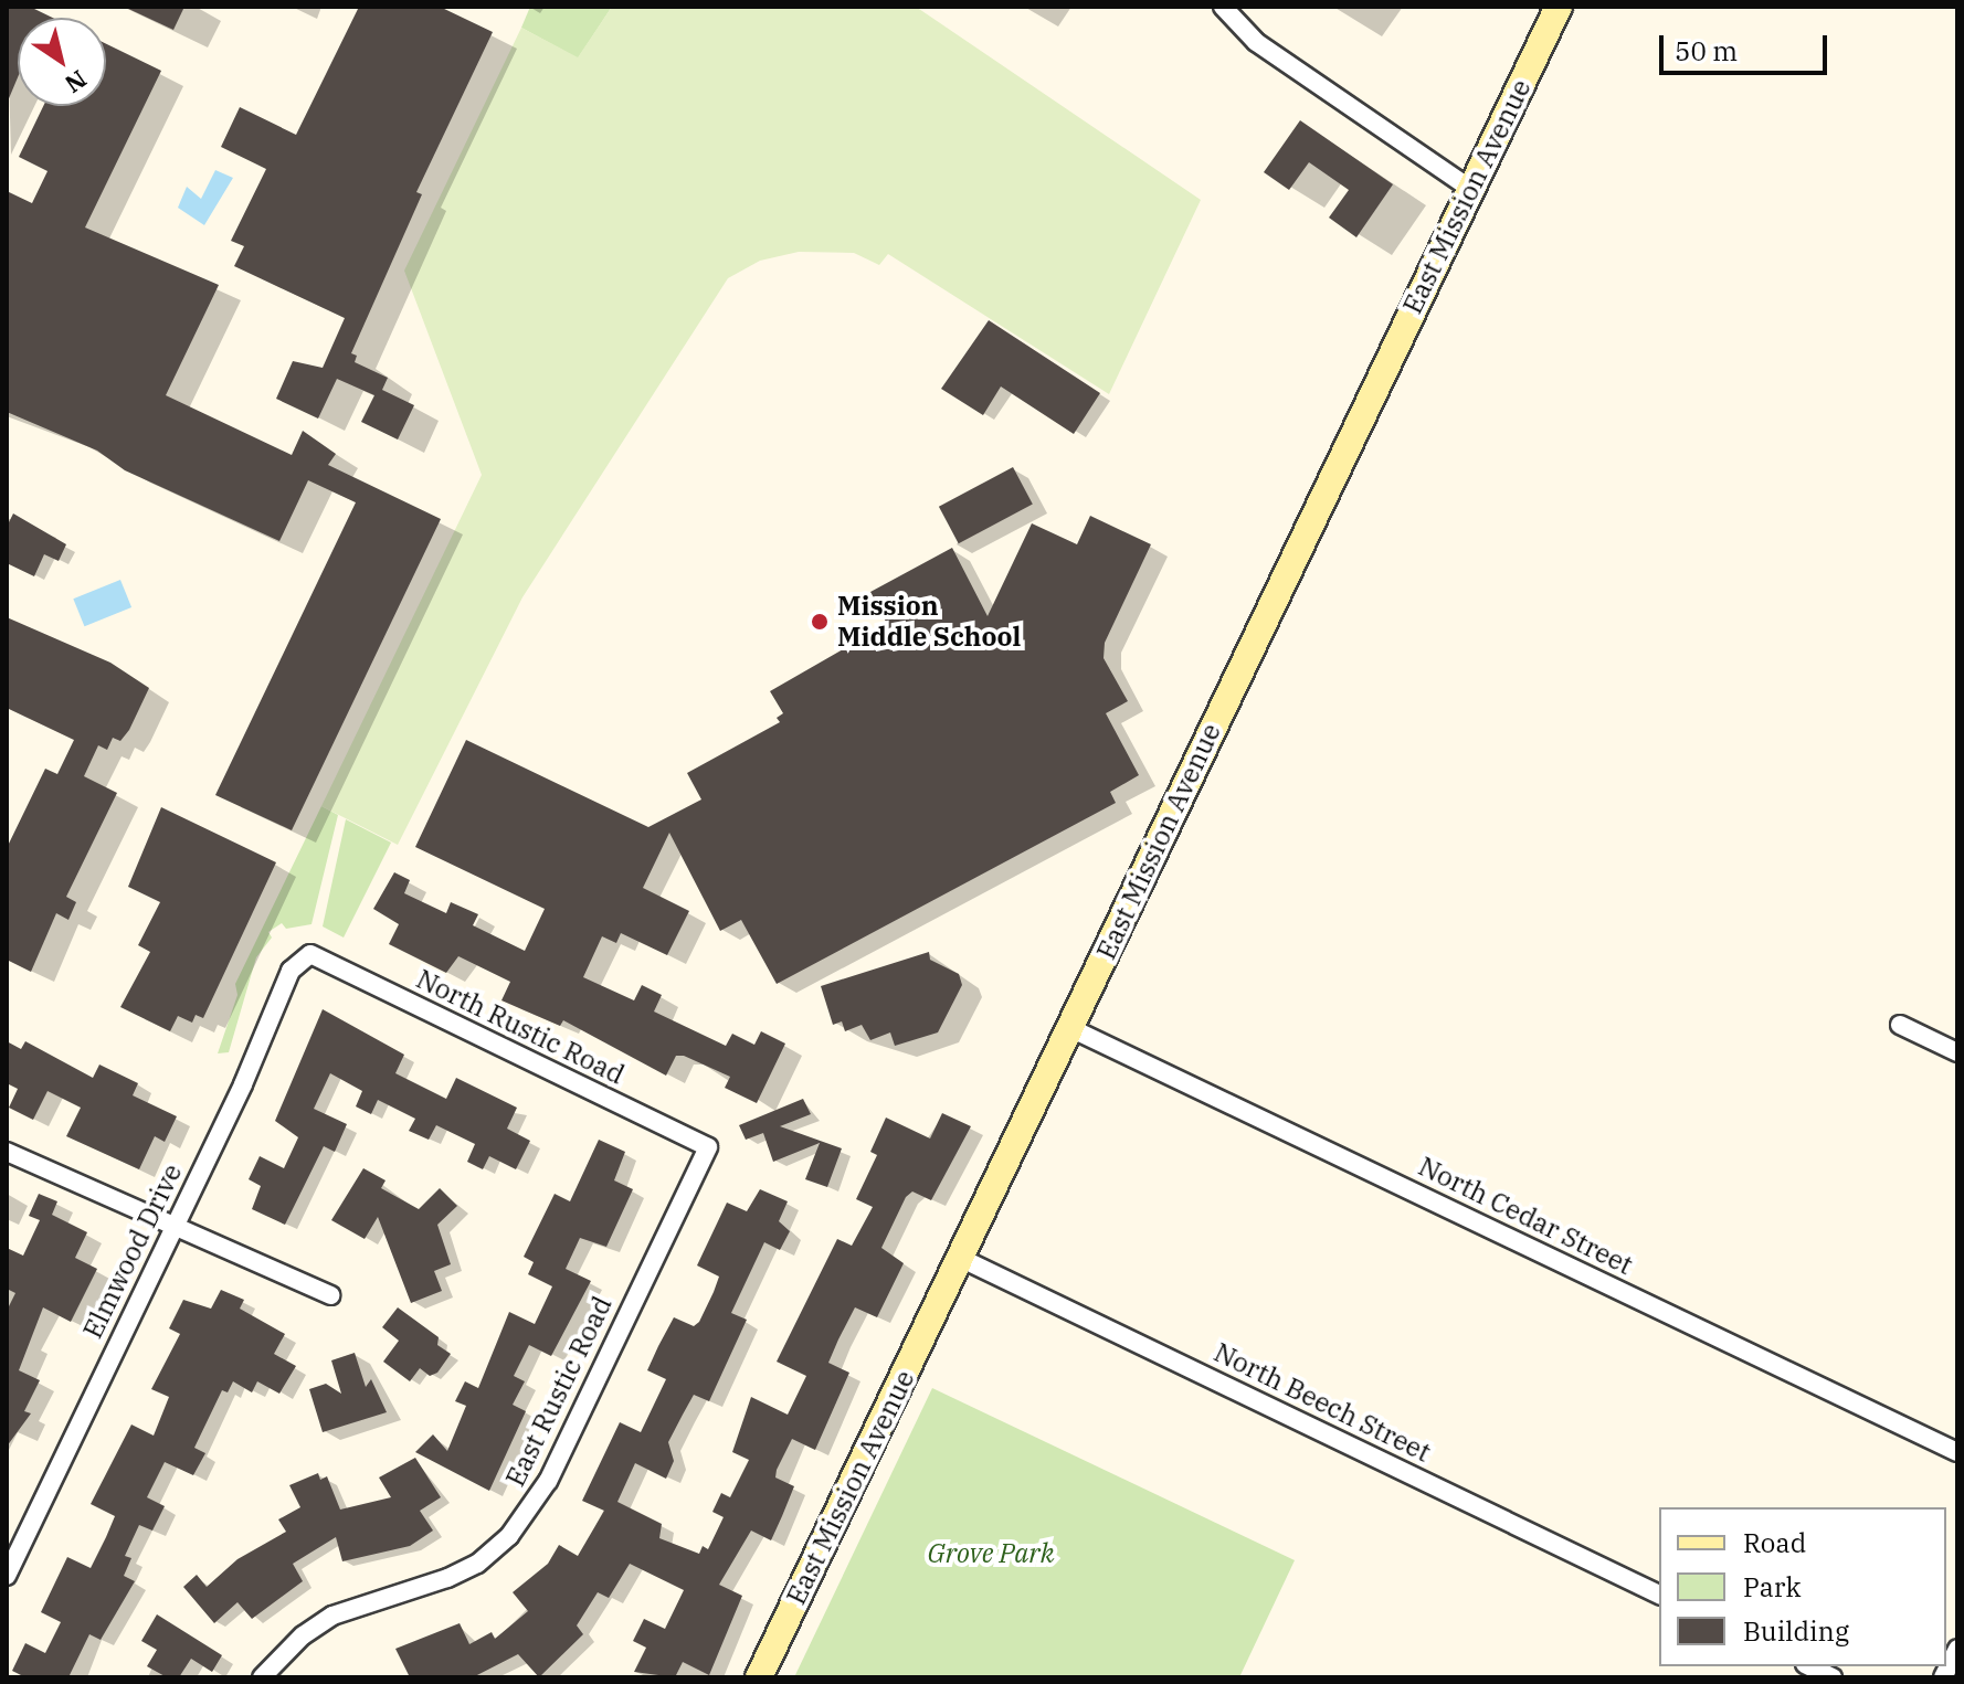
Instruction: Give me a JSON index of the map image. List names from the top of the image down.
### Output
{
  "streets": {
    "main road": ["East Mission Avenue"],
    "street": [
      "North Rustic Road",
      "North Cedar Street",
      "Elmwood Drive",
      "East Rustic Road",
      "North Beech Street"
    ]
  },
  "crossings": [
    ["East Mission Avenue", "North Cedar Street"],
    ["East Mission Avenue", "North Beech Street"],
    ["North Rustic Road", "Elmwood Drive"],
    ["North Rustic Road", "East Rustic Road"]
  ],
  "parks": ["Grove Park"],
  "places": ["Mission Middle School"],
  "legend": ["Road", "Park", "Building"],
  "scale_bar": "50 m",
  "north": "bottom right"
}
